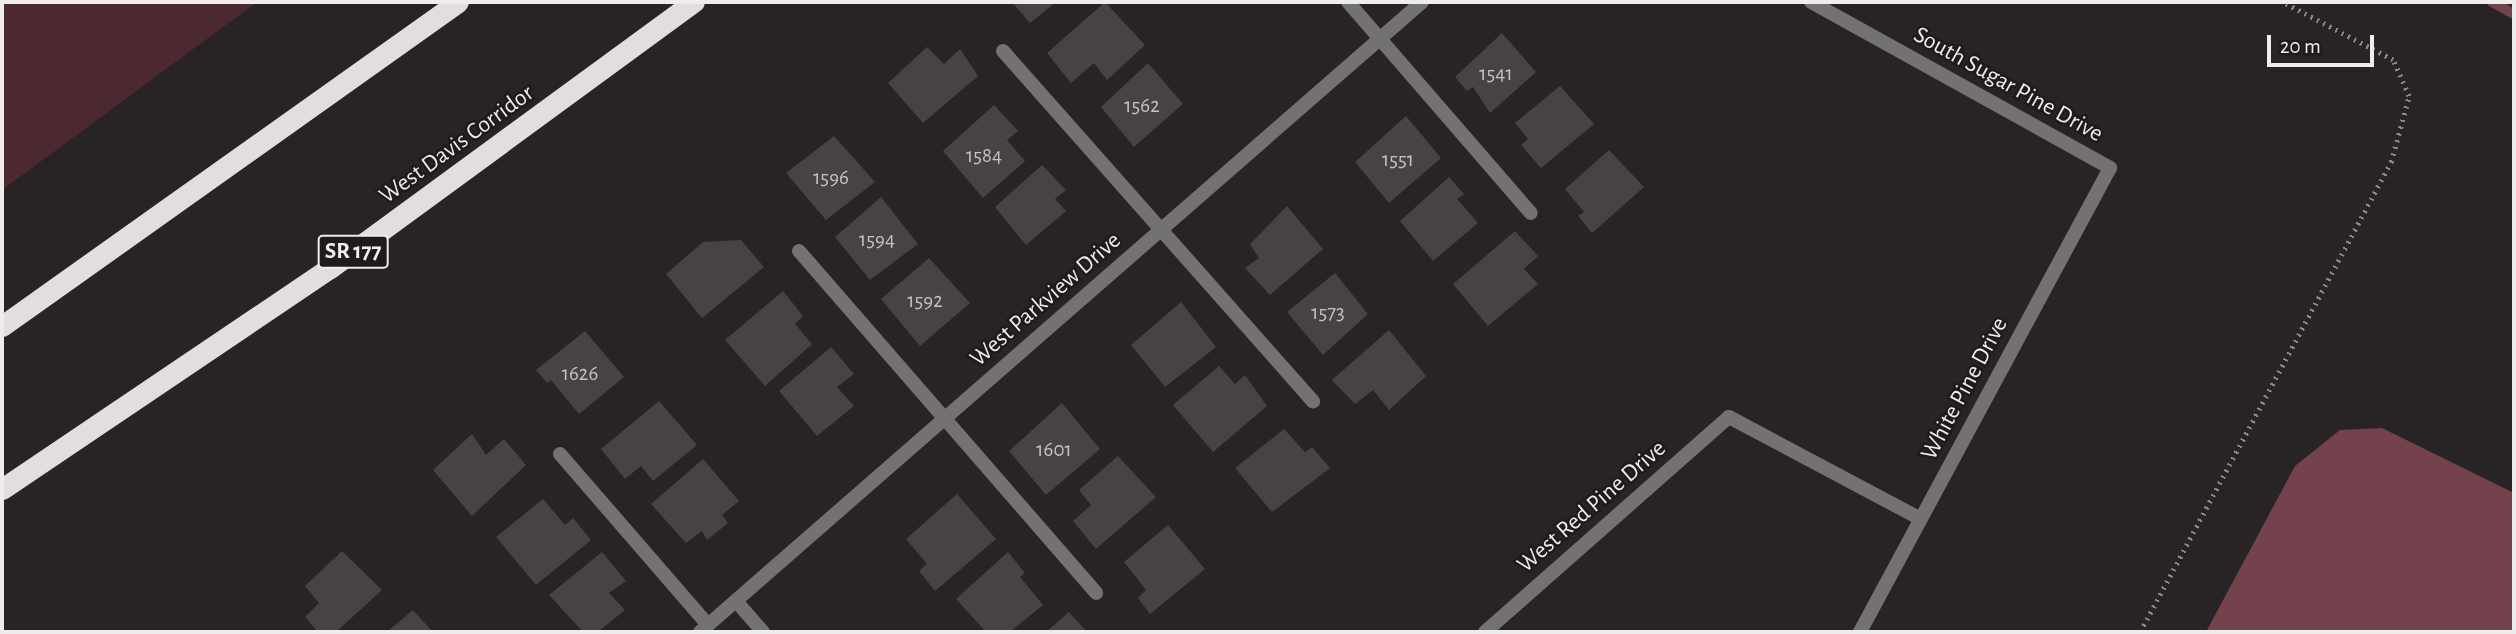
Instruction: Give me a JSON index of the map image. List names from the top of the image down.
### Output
{
  "streets": {
    "highway": ["West Davis Corridor", "SR 177"],
    "street": [
      "South Sugar Pine Drive",
      "West Parkview Drive",
      "White Pine Drive",
      "West Red Pine Drive"
    ]
  },
  "crossings": [
    ["South Sugar Pine Drive", "White Pine Drive"],
    ["White Pine Drive", "West Red Pine Drive"]
  ],
  "house_numbers": [
    "1541",
    "1562",
    "1584",
    "1551",
    "1596",
    "1594",
    "1592",
    "1573",
    "1626",
    "1601"
  ],
  "scale_bar": "20 m"
}
